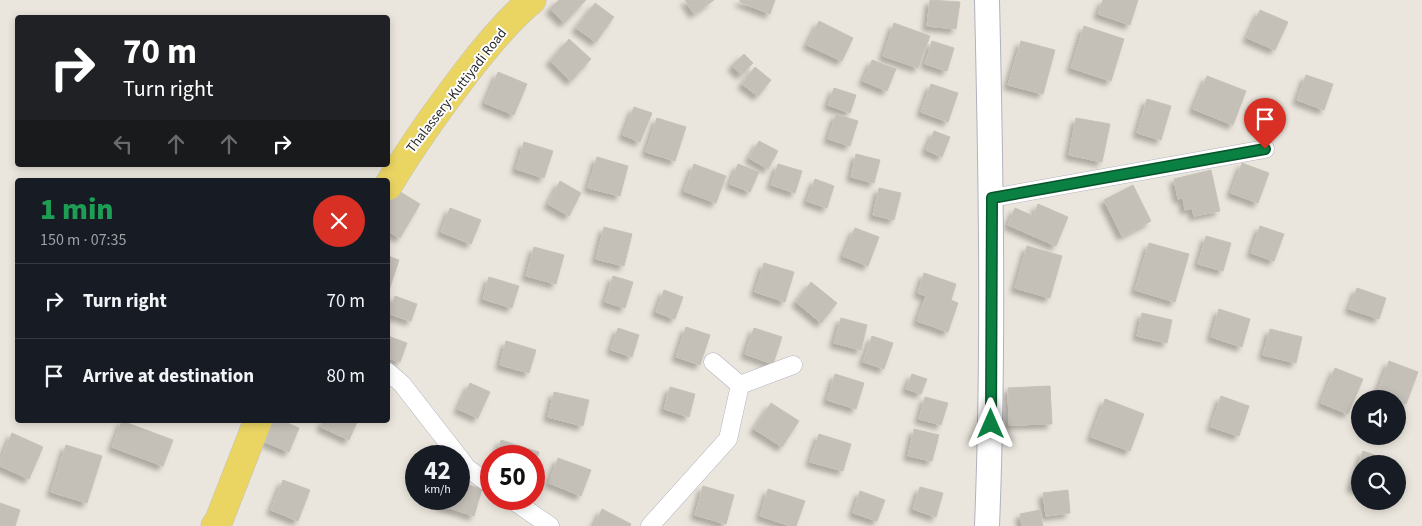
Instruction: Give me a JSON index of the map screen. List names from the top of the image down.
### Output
{
  "streets": {
    "main road": ["Thalassery-Kuttiyadi Road"]
  },
  "page": {
    "turn": ["70 m", "Turn right"],
    "heading": ["1 min", "150 m · 07:35"],
    "list": [
      {
        "name": "Turn right",
        "value": "70 m"
      },
      {
        "name": "Arrive at destination",
        "value": "80 m"
      }
    ],
    "speed": "42 km/h",
    "limit": "50"
  }
}
